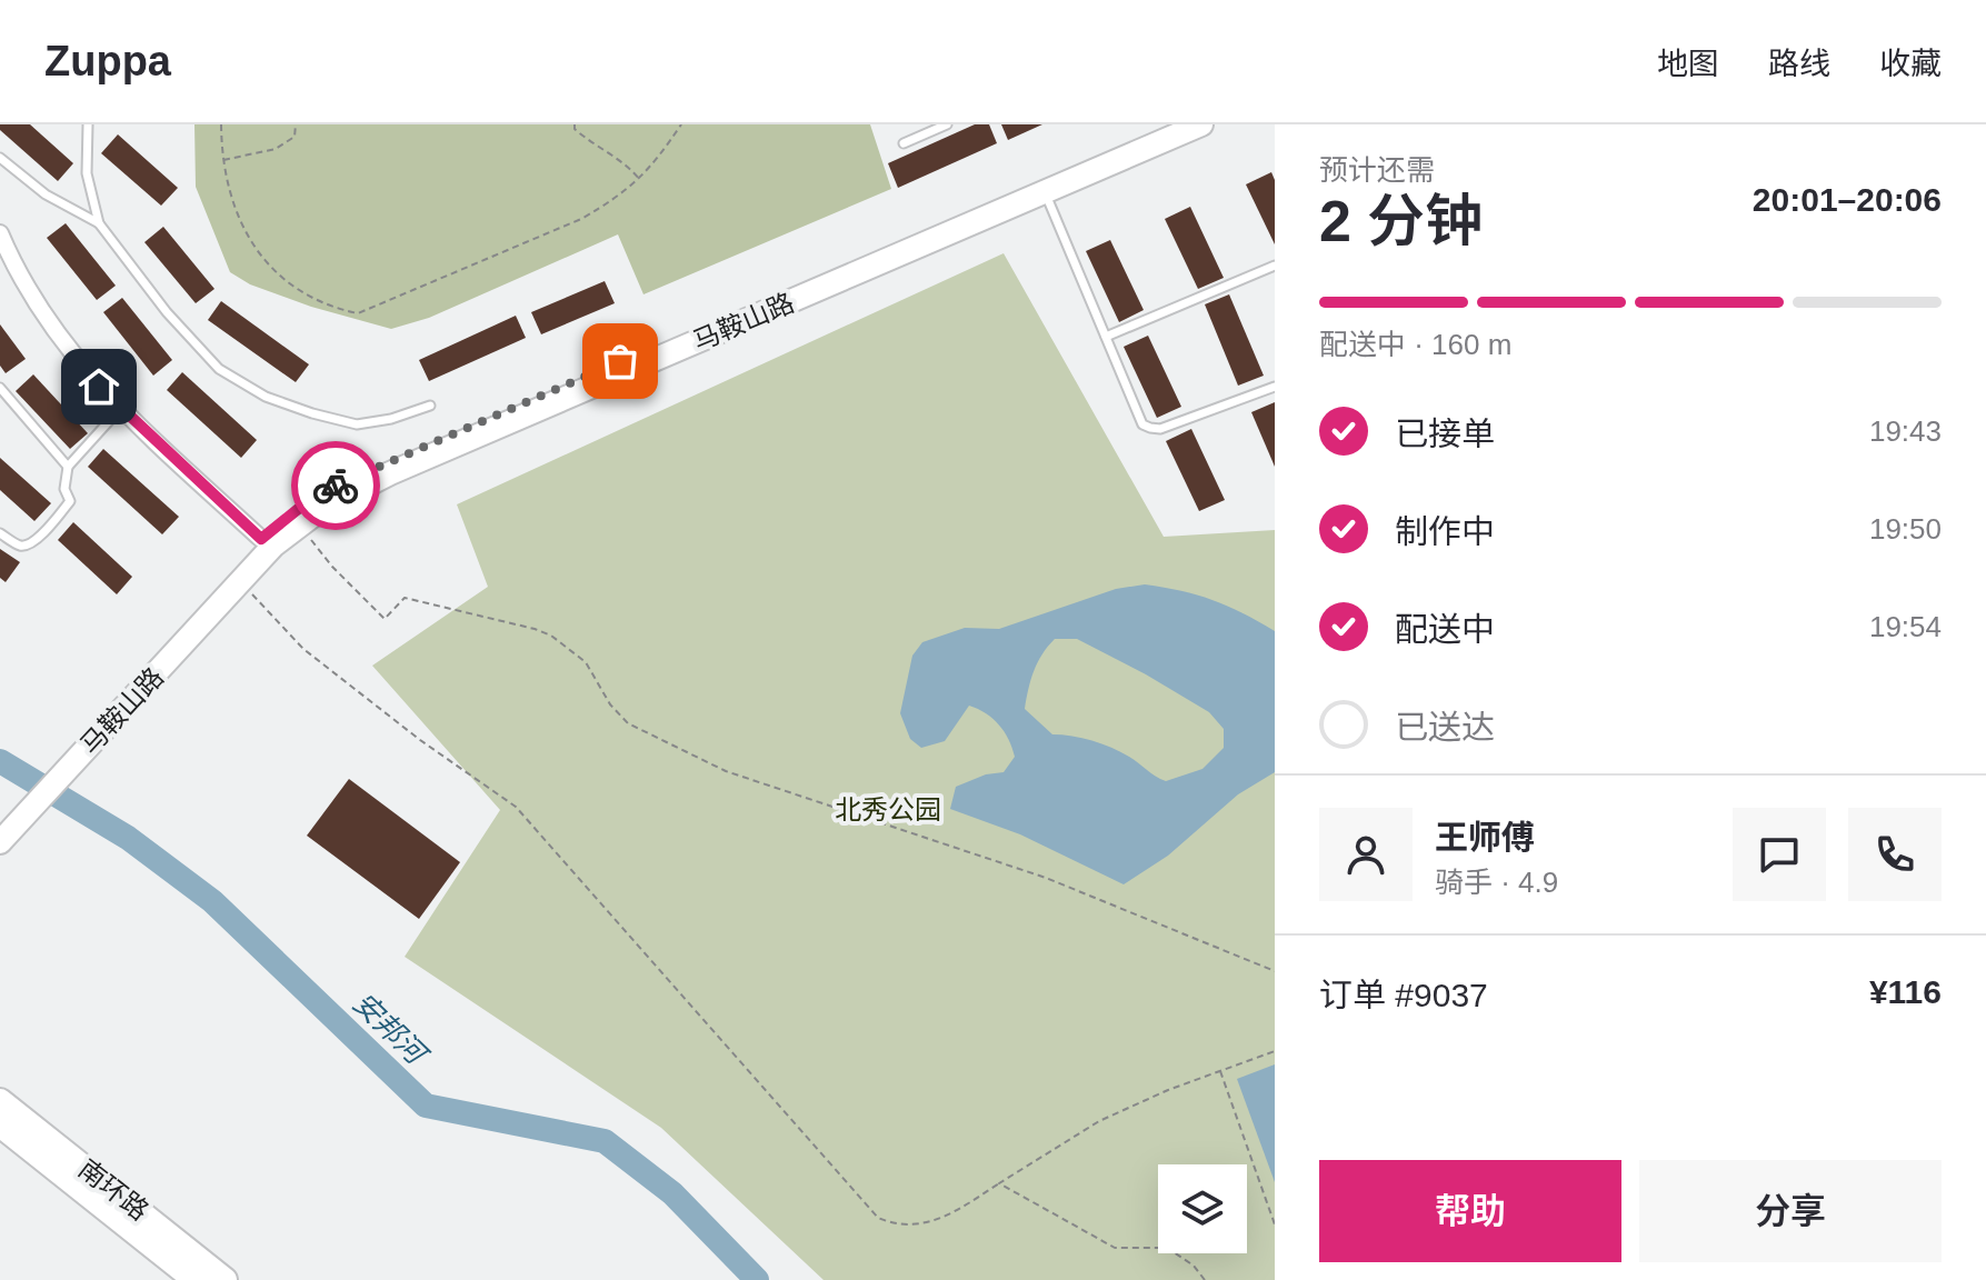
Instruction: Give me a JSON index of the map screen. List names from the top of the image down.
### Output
{
  "streets": {
    "highway": ["南环路"],
    "main road": ["马鞍山路"]
  },
  "water": ["安邦河"],
  "parks": ["北秀公园"],
  "page": {
    "header": "Zuppa",
    "nav": ["地图", "路线", "收藏"],
    "heading": ["2 分钟", "预计还需", "20:01–20:06"],
    "panel": [
      "王师傅",
      "骑手 · 4.9",
      "订单 #9037",
      "¥116"
    ],
    "bar": "配送中 · 160 m",
    "list": [
      ["已接单", "19:43"],
      ["制作中", "19:50"],
      ["配送中", "19:54"],
      "已送达"
    ],
    "buttons": ["帮助", "分享"]
  }
}
